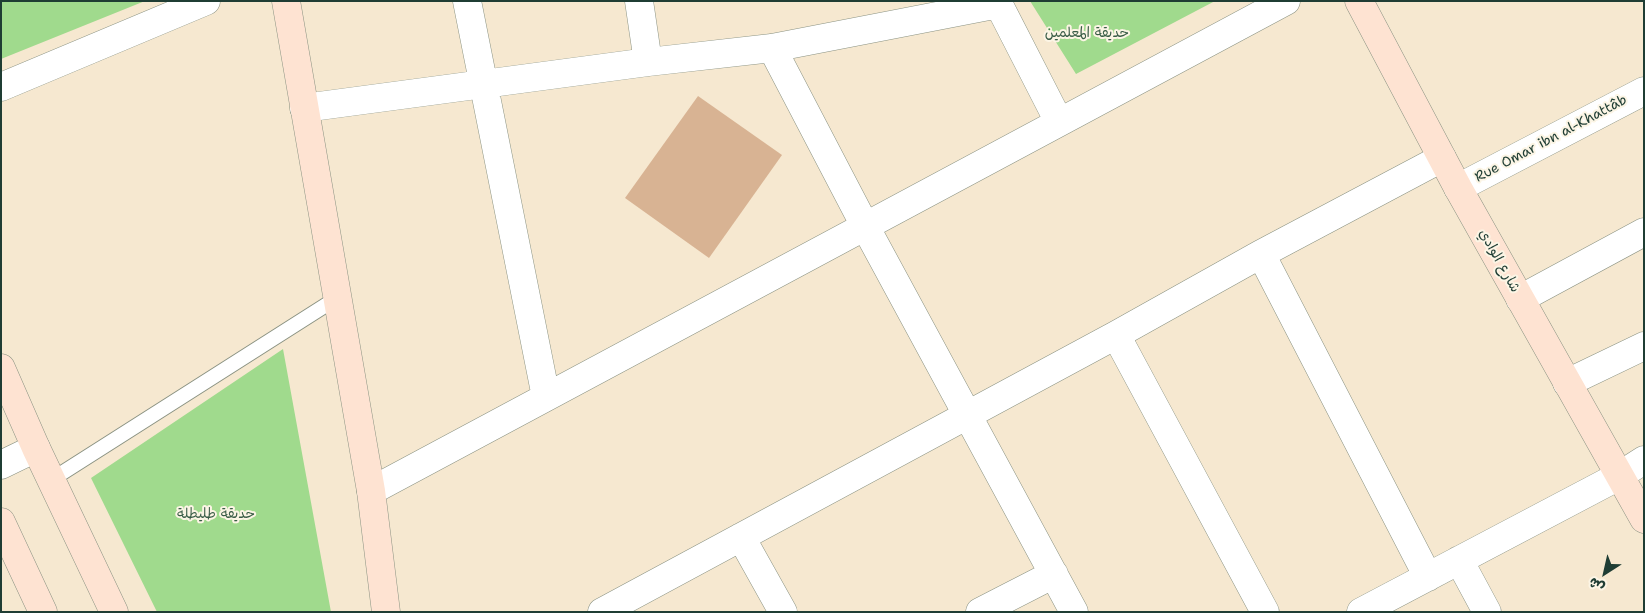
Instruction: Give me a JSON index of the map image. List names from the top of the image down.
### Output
{
  "streets": {
    "street": ["Rue Omar ibn al-Khattâb", "شارع الوادي"]
  },
  "crossings": [
    ["Rue Omar ibn al-Khattâb", "شارع الوادي"]
  ],
  "parks": ["حديقة المعلمين", "حديقة طليطلة"],
  "north": "bottom left"
}
